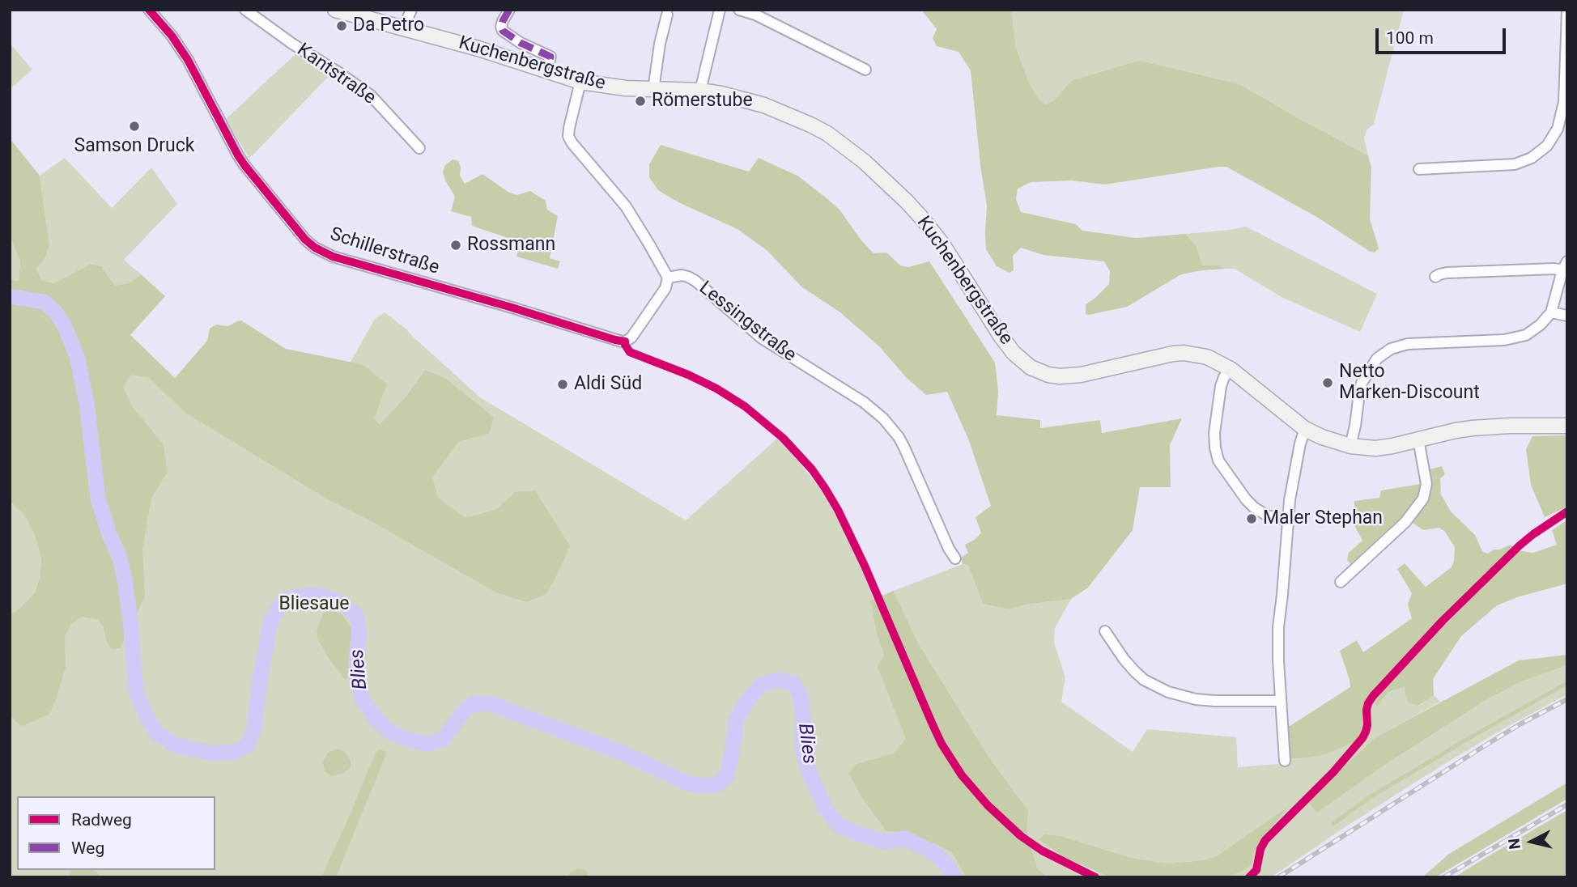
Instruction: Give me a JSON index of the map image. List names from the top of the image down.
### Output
{
  "streets": {
    "main road": ["Kuchenbergstraße"],
    "street": ["Kantstraße", "Schillerstraße", "Lessingstraße"]
  },
  "crossings": [
    ["Schillerstraße", "Lessingstraße"]
  ],
  "water": ["Blies"],
  "parks": ["Bliesaue"],
  "places": [
    "Da Petro",
    "Römerstube",
    "Samson Druck",
    "Rossmann",
    "Netto Marken-Discount",
    "Aldi Süd",
    "Maler Stephan"
  ],
  "legend": ["Radweg", "Weg"],
  "scale_bar": "100 m",
  "north": "left"
}
